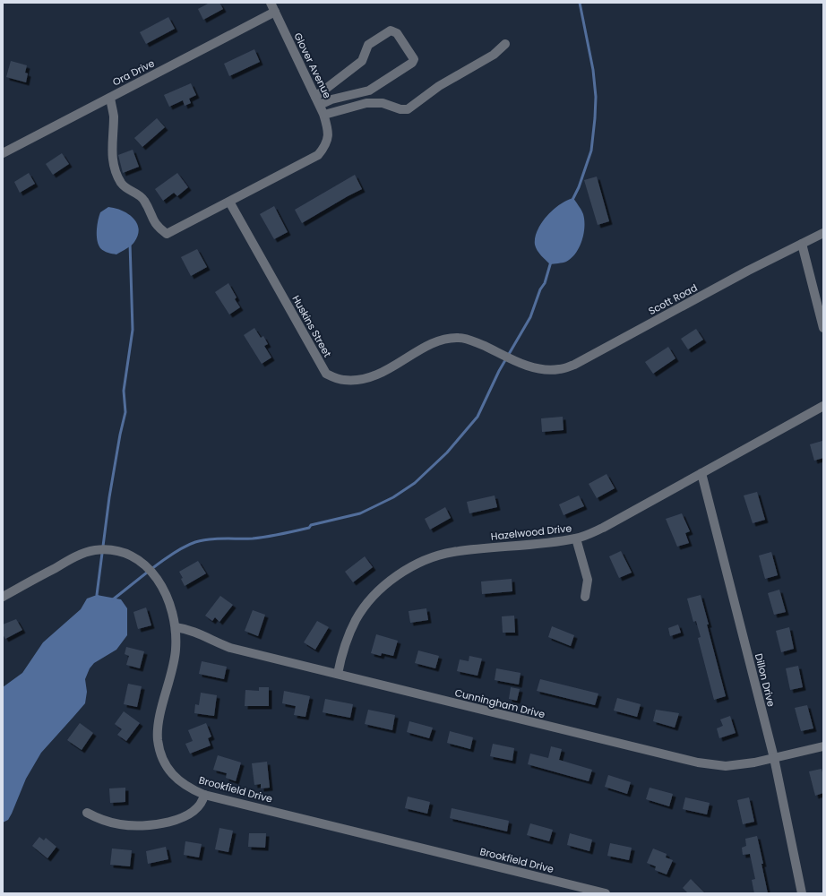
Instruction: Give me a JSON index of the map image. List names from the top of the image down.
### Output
{
  "streets": {
    "street": [
      "Glover Avenue",
      "Ora Drive",
      "Scott Road",
      "Huskins Street",
      "Hazelwood Drive",
      "Dillon Drive",
      "Cunningham Drive",
      "Brookfield Drive"
    ]
  },
  "crossings": [
    ["Glover Avenue", "Ora Drive"],
    ["Glover Avenue", "Huskins Street"],
    ["Scott Road", "Huskins Street"],
    ["Hazelwood Drive", "Dillon Drive"],
    ["Hazelwood Drive", "Cunningham Drive"],
    ["Dillon Drive", "Cunningham Drive"],
    ["Cunningham Drive", "Brookfield Drive"]
  ]
}
